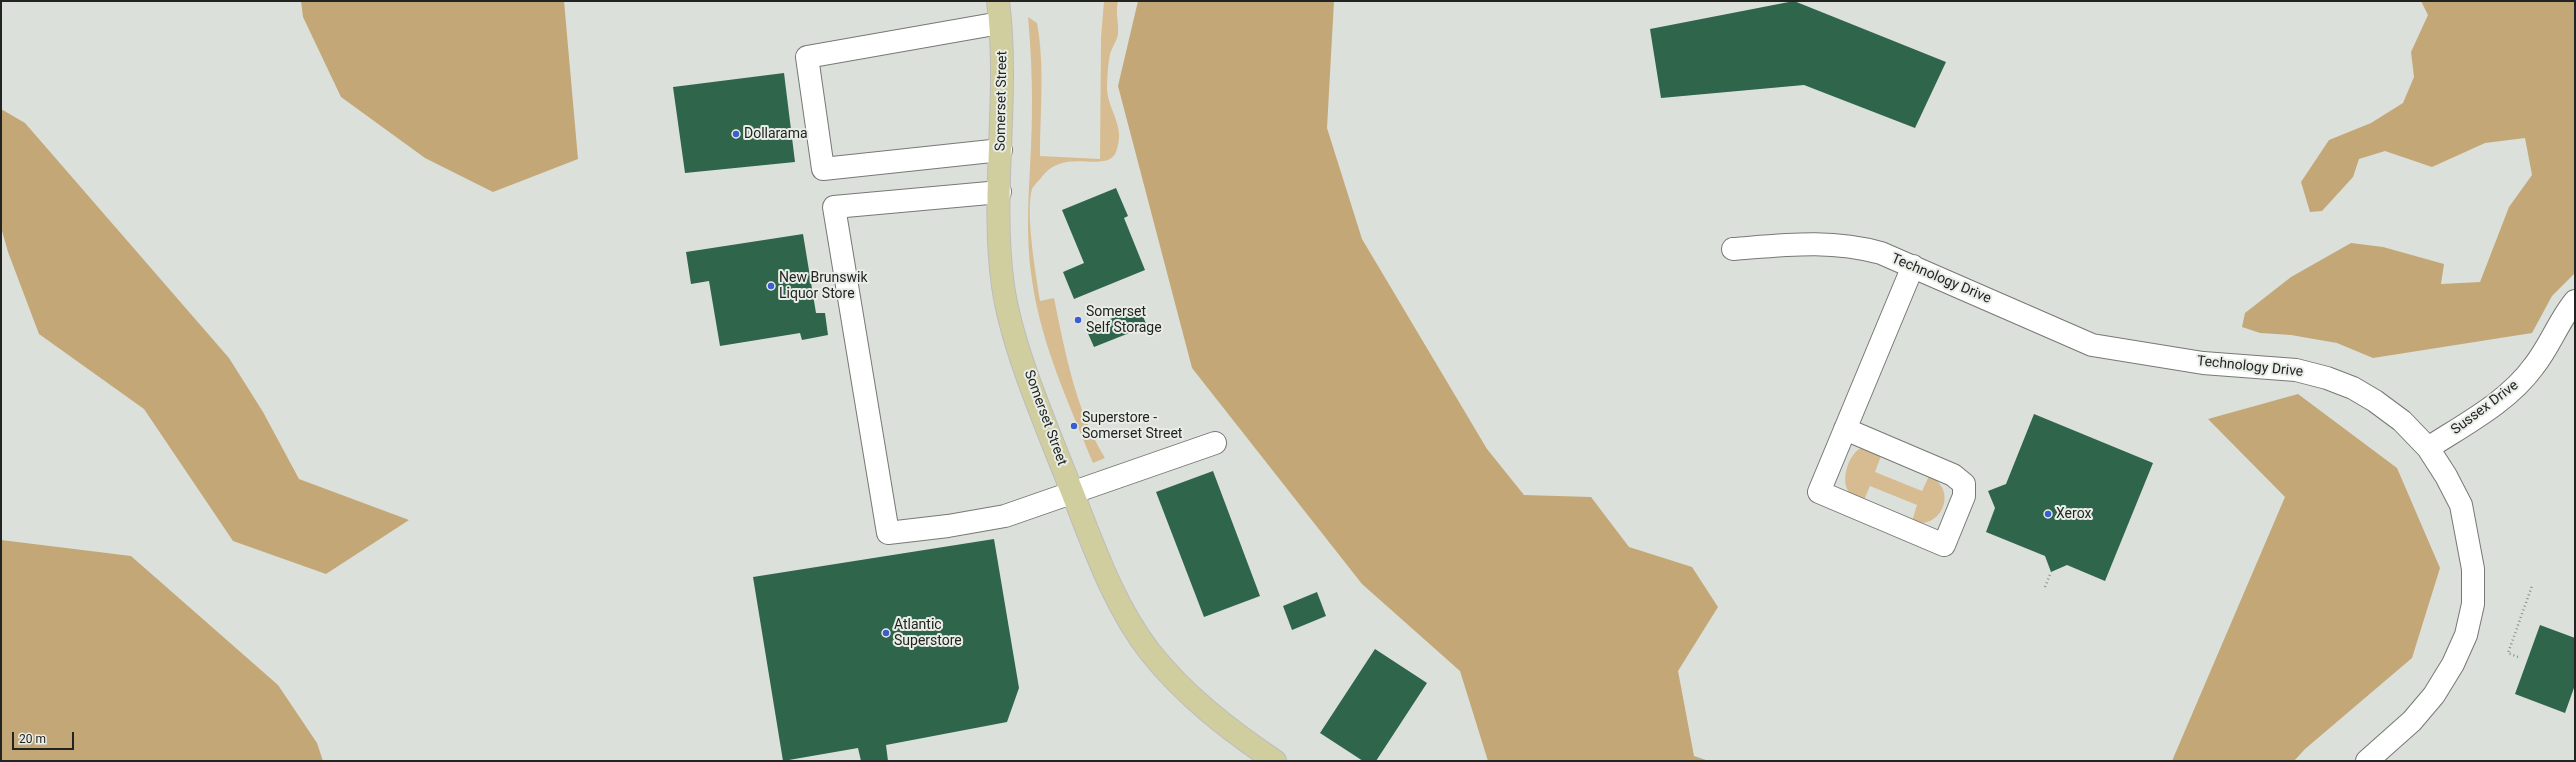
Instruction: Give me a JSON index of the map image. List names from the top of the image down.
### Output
{
  "streets": {
    "main road": ["Somerset Street"],
    "street": ["Technology Drive", "Sussex Drive"]
  },
  "crossings": [
    ["Technology Drive", "Sussex Drive"]
  ],
  "places": [
    "Dollarama",
    "New Brunswik Liquor Store",
    "Somerset Self Storage",
    "Superstore - Somerset Street",
    "Xerox",
    "Atlantic Superstore"
  ],
  "scale_bar": "20 m"
}
